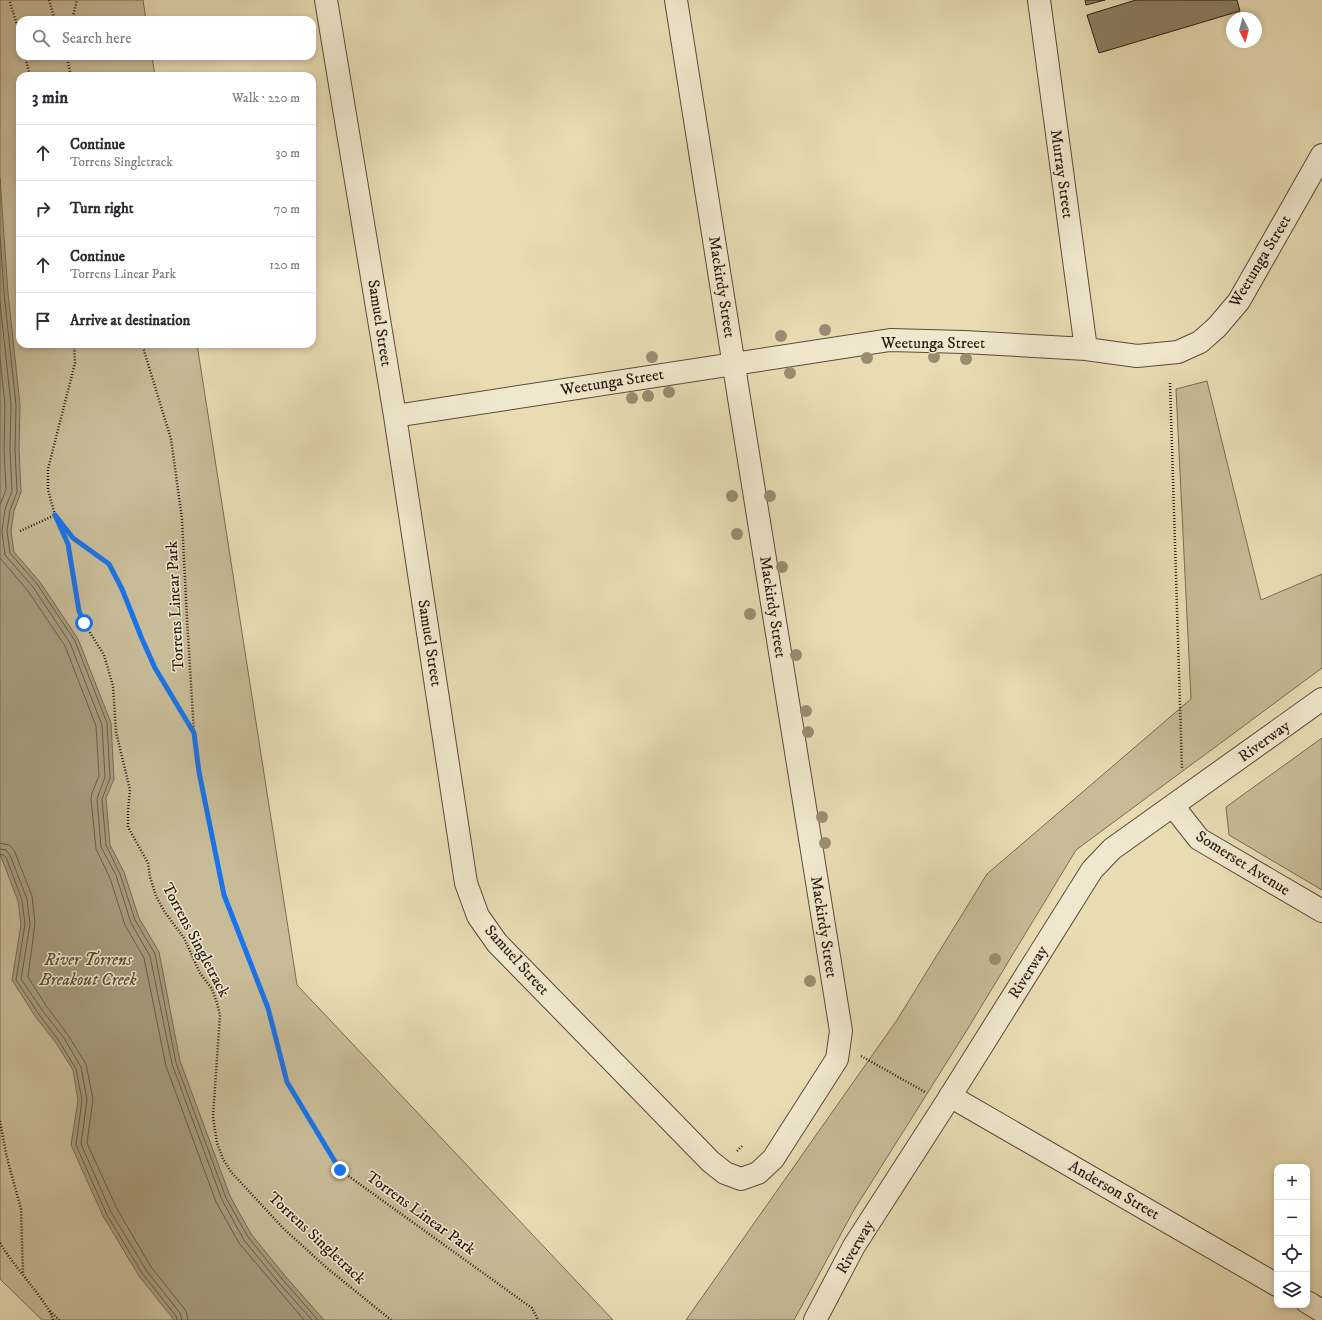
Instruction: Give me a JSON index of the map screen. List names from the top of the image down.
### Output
{
  "streets": {
    "street": [
      "Murray Street",
      "Weetunga Street",
      "Mackirdy Street",
      "Samuel Street",
      "Riverway",
      "Somerset Avenue",
      "Anderson Street"
    ],
    "path": ["Torrens Linear Park", "Torrens Singletrack"]
  },
  "crossings": [
    ["Murray Street", "Weetunga Street"],
    ["Weetunga Street", "Mackirdy Street"],
    ["Weetunga Street", "Samuel Street"],
    ["Mackirdy Street", "Samuel Street"],
    ["Riverway", "Somerset Avenue"],
    ["Riverway", "Anderson Street"]
  ],
  "water": ["River Torrens Breakout Creek"],
  "north": "bottom",
  "page": {
    "search": "Search here",
    "heading": ["3 min", "Walk · 220 m"],
    "list": [
      ["Continue", "Torrens Singletrack", "30 m"],
      ["Turn right", "70 m"],
      ["Continue", "Torrens Linear Park", "120 m"],
      "Arrive at destination"
    ],
    "map_buttons": ["+", "−"]
  }
}
